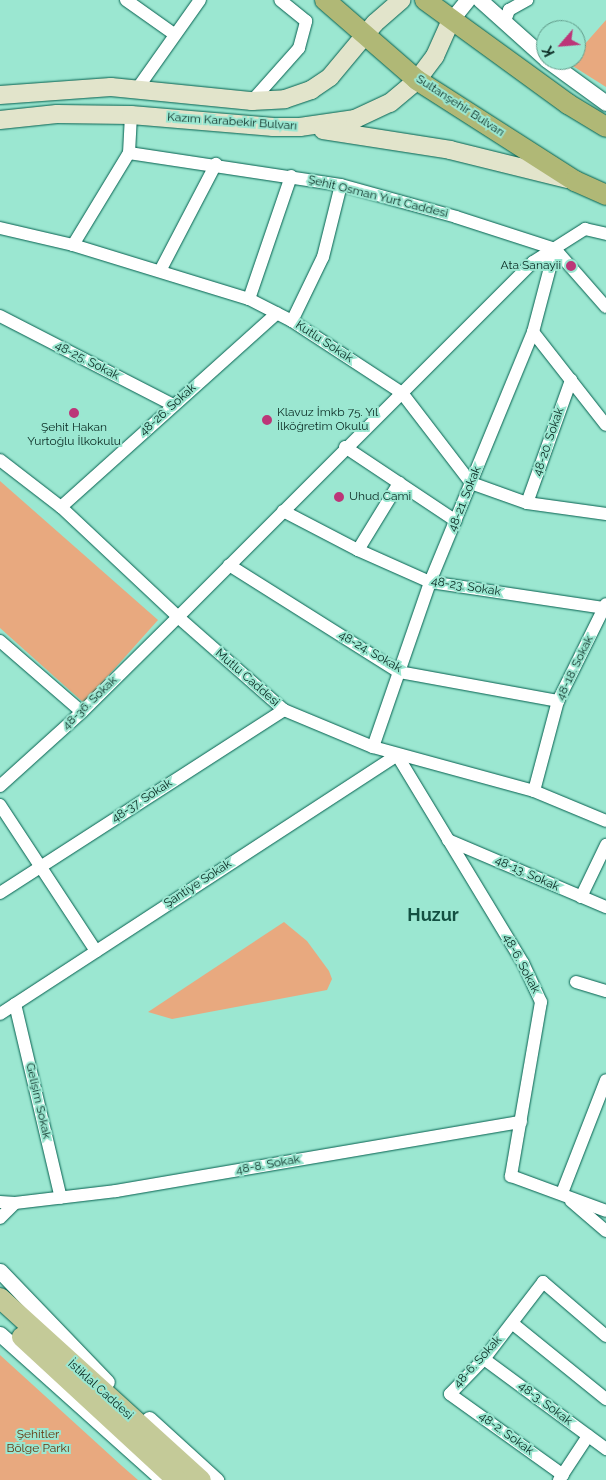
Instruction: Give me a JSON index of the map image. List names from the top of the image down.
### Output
{
  "streets": {
    "highway": ["Sultanşehir Bulvarı"],
    "main road": ["Kazım Karabekir Bulvarı", "İstiklal Caddesi"],
    "street": [
      "Şehit Osman Yurt Caddesi",
      "Kutlu Sokak",
      "48-25. Sokak",
      "48-26. Sokak",
      "48-20. Sokak",
      "48-21. Sokak",
      "48-23. Sokak",
      "48-24. Sokak",
      "48-18. Sokak",
      "Mutlu Caddesi",
      "48-36. Sokak",
      "48-37. Sokak",
      "48-13. Sokak",
      "Şantiye Sokak",
      "48-6. Sokak",
      "Gelişim Sokak",
      "48-8. Sokak",
      "48-3. Sokak",
      "48-2. Sokak"
    ]
  },
  "crossings": [
    ["Sultanşehir Bulvarı", "Kazım Karabekir Bulvarı"],
    ["Şehit Osman Yurt Caddesi", "48-21. Sokak"],
    ["Şehit Osman Yurt Caddesi", "48-36. Sokak"],
    ["Kutlu Sokak", "48-26. Sokak"],
    ["Kutlu Sokak", "48-21. Sokak"],
    ["Kutlu Sokak", "48-36. Sokak"],
    ["48-25. Sokak", "48-26. Sokak"],
    ["48-26. Sokak", "Mutlu Caddesi"],
    ["48-21. Sokak", "48-23. Sokak"],
    ["48-21. Sokak", "48-24. Sokak"],
    ["48-21. Sokak", "Mutlu Caddesi"],
    ["48-21. Sokak", "48-36. Sokak"],
    ["48-23. Sokak", "48-18. Sokak"],
    ["48-23. Sokak", "48-36. Sokak"],
    ["48-24. Sokak", "48-18. Sokak"],
    ["48-24. Sokak", "48-36. Sokak"],
    ["48-18. Sokak", "Mutlu Caddesi"],
    ["Mutlu Caddesi", "48-36. Sokak"],
    ["Mutlu Caddesi", "48-37. Sokak"],
    ["Mutlu Caddesi", "Şantiye Sokak"],
    ["Mutlu Caddesi", "48-6. Sokak"],
    ["48-13. Sokak", "48-6. Sokak"],
    ["Şantiye Sokak", "48-6. Sokak"],
    ["Şantiye Sokak", "Gelişim Sokak"],
    ["48-6. Sokak", "48-8. Sokak"],
    ["48-6. Sokak", "48-3. Sokak"],
    ["48-6. Sokak", "48-2. Sokak"],
    ["Gelişim Sokak", "48-8. Sokak"]
  ],
  "districts": ["Huzur"],
  "parks": ["Şehitler Bölge Parkı"],
  "places": [
    "Ata Sanayii",
    "Şehit Hakan Yurtoğlu İlkokulu",
    "Klavuz İmkb 75. Yıl İlköğretim Okulu",
    "Uhud Cami"
  ],
  "north": "bottom left"
}
